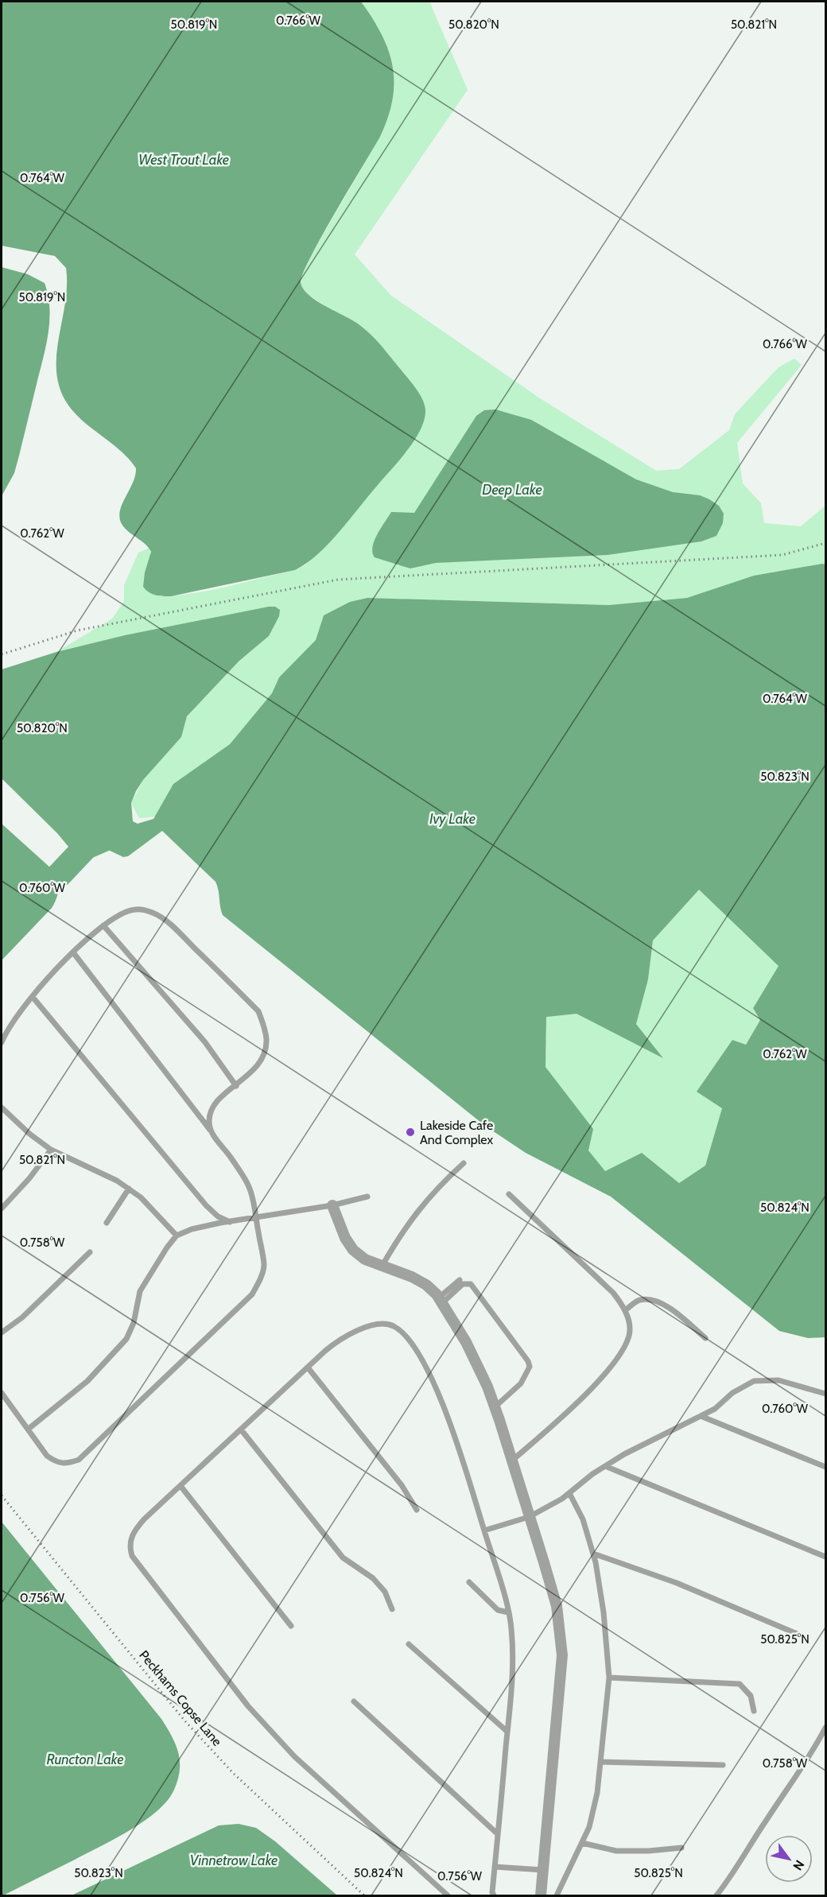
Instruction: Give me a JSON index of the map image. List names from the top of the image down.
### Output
{
  "streets": {
    "path": ["Peckhams Copse Lane"]
  },
  "water": [
    "West Trout Lake",
    "Deep Lake",
    "Ivy Lake",
    "Runcton Lake",
    "Vinnetrow Lake"
  ],
  "places": ["Lakeside Cafe And Complex"],
  "north": "bottom right",
  "coordinates": [
    "0.766°W",
    "50.819°N",
    "50.820°N",
    "50.821°N",
    "0.764°W",
    "0.762°W",
    "50.823°N",
    "0.760°W",
    "50.824°N",
    "0.758°W",
    "0.756°W",
    "50.825°N"
  ]
}
